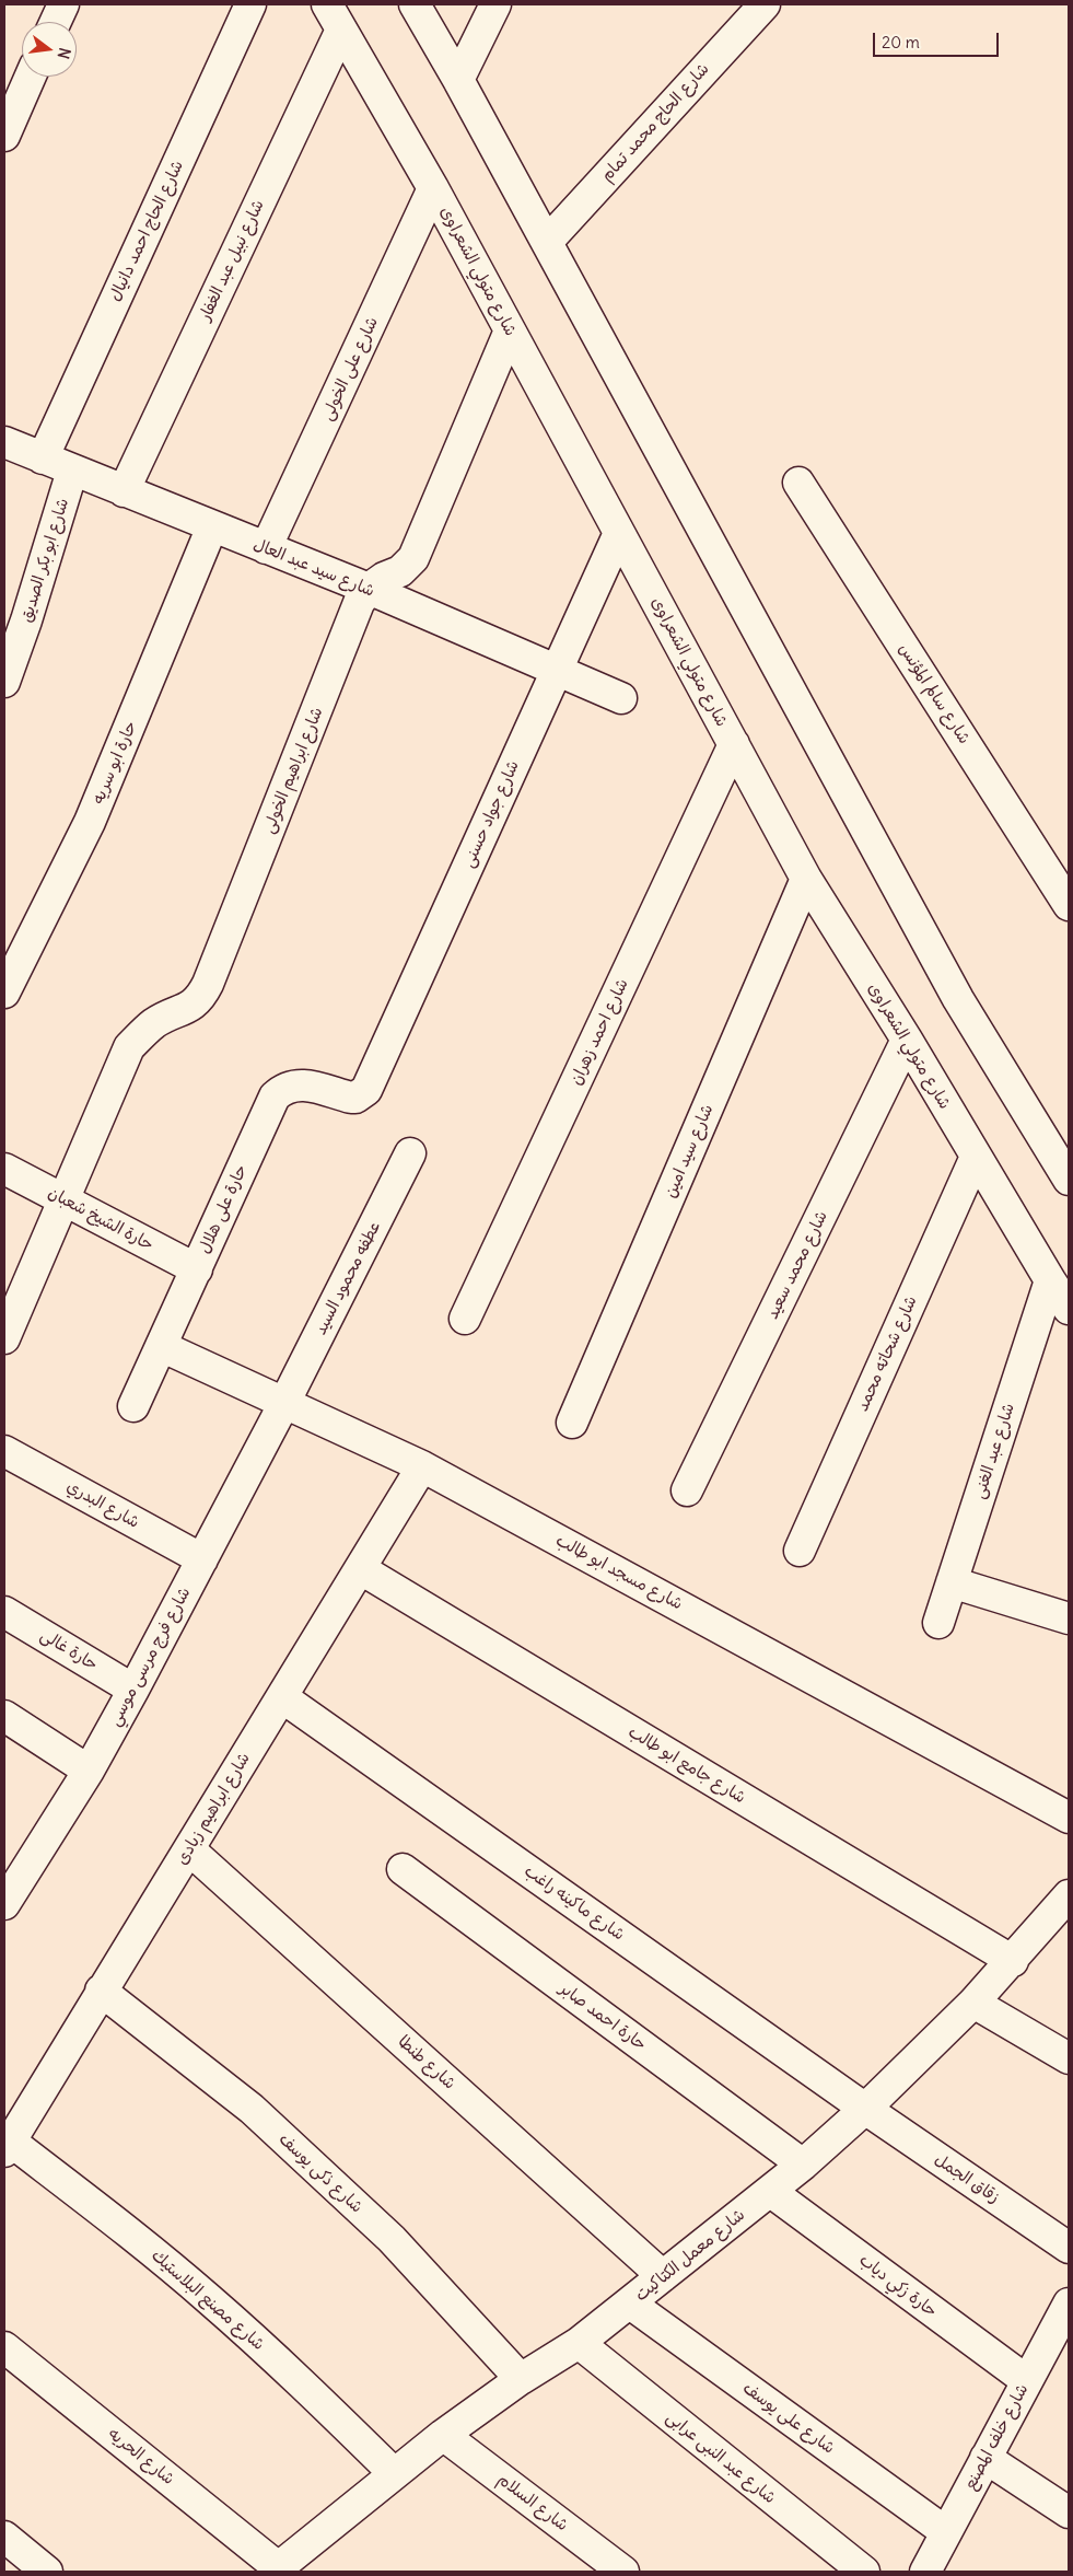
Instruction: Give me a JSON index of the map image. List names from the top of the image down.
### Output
{
  "streets": {
    "street": [
      "شارع الحاج محمد تمام",
      "شارع الحاج احمد دانيال",
      "شارع نبيل عبد الغفار",
      "شارع متولي الشعراوى",
      "شارع على الخولى",
      "شارع ابو بكر الصديق",
      "شارع سيد عبد العال",
      "شارع سالم المؤنس",
      "حارة ابو سريه",
      "شارع ابراهيم الخولى",
      "شارع جواد حسنى",
      "شارع احمد زهران",
      "شارع سيد امين",
      "حارة على هلال",
      "حارة الشيخ شعبان",
      "شارع محمد سعيد",
      "عطفه محمود السيد",
      "شارع شحاته محمد",
      "شارع عبد الغنى",
      "شارع البدري",
      "شارع مسجد ابو طالب",
      "حارة غالى",
      "شارع فرج مرسى موسي",
      "شارع جامع ابو طالب",
      "شارع ابراهيم زبادى",
      "شارع ماكينه راغب",
      "حارة احمد صابر",
      "شارع طنطا",
      "شارع ذكى يوسف",
      "زقاق الجمل",
      "شارع معمل الكتاكيت",
      "حارة زكي دياب",
      "شارع مصنع البلاستيك",
      "شارع على يوسف",
      "شارع خلف المصنع",
      "شارع الحريه",
      "شارع عبد النبى عرابى",
      "شارع السلام"
    ]
  },
  "crossings": [
    ["شارع الحاج احمد دانيال", "شارع سيد عبد العال"],
    ["شارع نبيل عبد الغفار", "شارع متولي الشعراوى"],
    ["شارع نبيل عبد الغفار", "شارع سيد عبد العال"],
    ["شارع متولي الشعراوى", "شارع على الخولى"],
    ["شارع متولي الشعراوى", "شارع ابراهيم الخولى"],
    ["شارع متولي الشعراوى", "شارع جواد حسنى"],
    ["شارع متولي الشعراوى", "شارع احمد زهران"],
    ["شارع متولي الشعراوى", "شارع سيد امين"],
    ["شارع متولي الشعراوى", "شارع محمد سعيد"],
    ["شارع متولي الشعراوى", "شارع شحاته محمد"],
    ["شارع متولي الشعراوى", "شارع عبد الغنى"],
    ["شارع على الخولى", "شارع سيد عبد العال"],
    ["شارع ابو بكر الصديق", "شارع سيد عبد العال"],
    ["شارع سيد عبد العال", "حارة ابو سريه"],
    ["شارع سيد عبد العال", "شارع ابراهيم الخولى"],
    ["شارع سيد عبد العال", "شارع جواد حسنى"],
    ["شارع ابراهيم الخولى", "حارة الشيخ شعبان"],
    ["شارع جواد حسنى", "حارة على هلال"],
    ["حارة على هلال", "حارة الشيخ شعبان"],
    ["حارة على هلال", "شارع مسجد ابو طالب"],
    ["عطفه محمود السيد", "شارع مسجد ابو طالب"],
    ["عطفه محمود السيد", "شارع فرج مرسى موسي"],
    ["شارع البدري", "شارع فرج مرسى موسي"],
    ["شارع مسجد ابو طالب", "شارع فرج مرسى موسي"],
    ["شارع مسجد ابو طالب", "شارع ابراهيم زبادى"],
    ["حارة غالى", "شارع فرج مرسى موسي"],
    ["شارع جامع ابو طالب", "شارع ابراهيم زبادى"],
    ["شارع جامع ابو طالب", "شارع معمل الكتاكيت"],
    ["شارع ابراهيم زبادى", "شارع ماكينه راغب"],
    ["شارع ابراهيم زبادى", "شارع طنطا"],
    ["شارع ابراهيم زبادى", "شارع ذكى يوسف"],
    ["شارع ابراهيم زبادى", "شارع مصنع البلاستيك"],
    ["شارع ماكينه راغب", "زقاق الجمل"],
    ["شارع ماكينه راغب", "شارع معمل الكتاكيت"],
    ["حارة احمد صابر", "شارع معمل الكتاكيت"],
    ["شارع طنطا", "شارع معمل الكتاكيت"],
    ["شارع ذكى يوسف", "شارع معمل الكتاكيت"],
    ["زقاق الجمل", "شارع معمل الكتاكيت"],
    ["شارع معمل الكتاكيت", "حارة زكي دياب"],
    ["شارع معمل الكتاكيت", "شارع مصنع البلاستيك"],
    ["شارع معمل الكتاكيت", "شارع على يوسف"],
    ["شارع معمل الكتاكيت", "شارع الحريه"],
    ["شارع معمل الكتاكيت", "شارع عبد النبى عرابى"],
    ["شارع معمل الكتاكيت", "شارع السلام"],
    ["حارة زكي دياب", "شارع خلف المصنع"],
    ["شارع على يوسف", "شارع خلف المصنع"]
  ],
  "scale_bar": "20 m",
  "north": "right"
}
